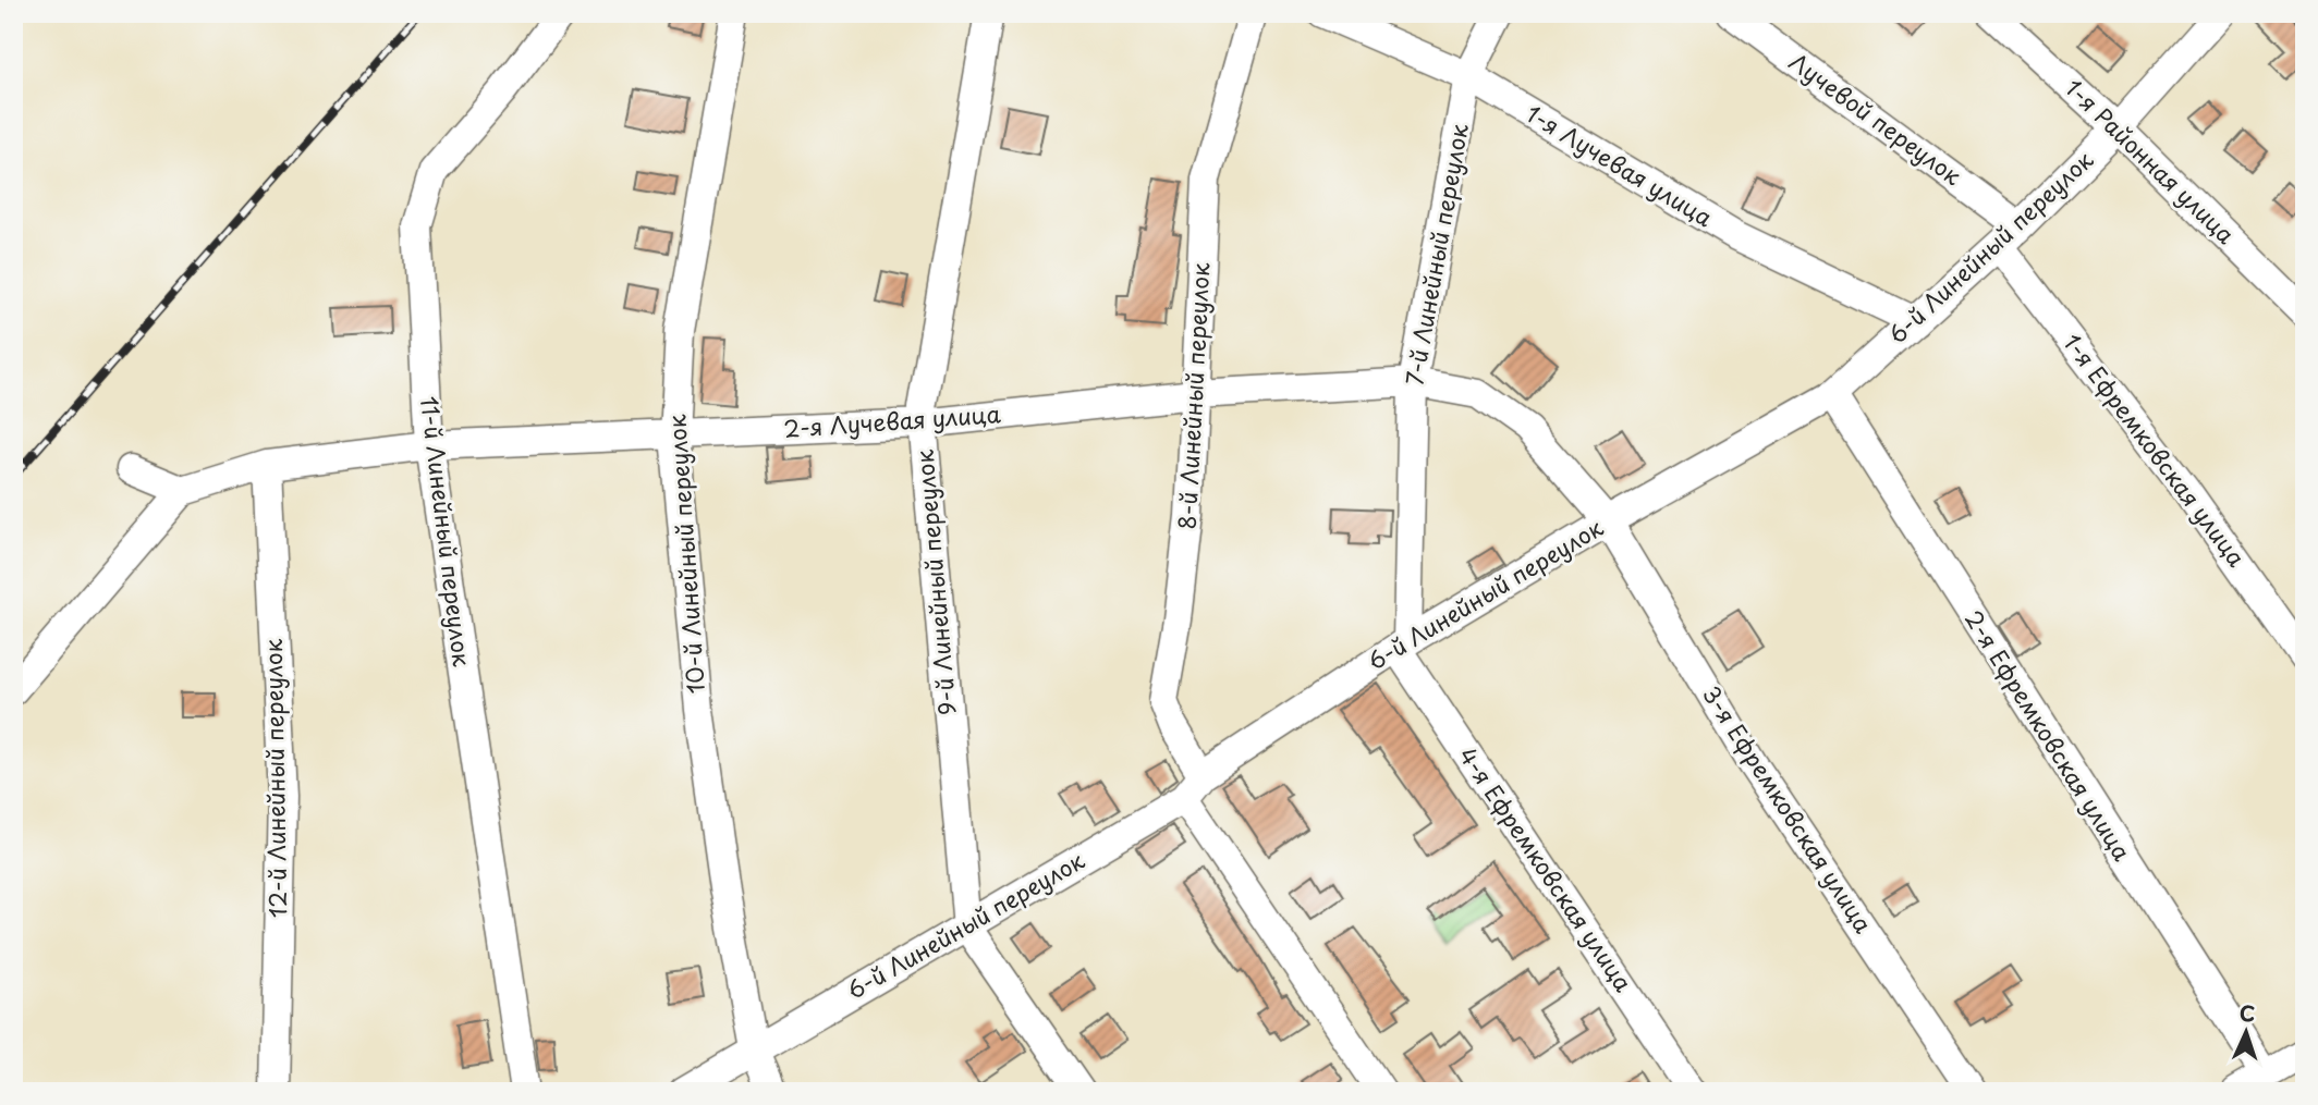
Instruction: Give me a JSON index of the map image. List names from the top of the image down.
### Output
{
  "streets": {
    "street": [
      "Лучевой переулок",
      "1-я Районная улица",
      "1-я Лучевая улица",
      "6-й Линейный переулок",
      "7-й Линейный переулок",
      "8-й Линейный переулок",
      "2-я Лучевая улица",
      "1-я Ефремковская улица",
      "11-й Линейный переулок",
      "10-й Линейный переулок",
      "9-й Линейный переулок",
      "2-я Ефремковская улица",
      "12-й Линейный переулок",
      "3-я Ефремковская улица",
      "4-я Ефремковская улица"
    ]
  },
  "crossings": [
    ["Лучевой переулок", "6-й Линейный переулок"],
    ["Лучевой переулок", "1-я Ефремковская улица"],
    ["1-я Районная улица", "6-й Линейный переулок"],
    ["1-я Лучевая улица", "6-й Линейный переулок"],
    ["1-я Лучевая улица", "7-й Линейный переулок"],
    ["6-й Линейный переулок", "7-й Линейный переулок"],
    ["6-й Линейный переулок", "8-й Линейный переулок"],
    ["6-й Линейный переулок", "2-я Лучевая улица"],
    ["6-й Линейный переулок", "1-я Ефремковская улица"],
    ["6-й Линейный переулок", "10-й Линейный переулок"],
    ["6-й Линейный переулок", "9-й Линейный переулок"],
    ["6-й Линейный переулок", "2-я Ефремковская улица"],
    ["6-й Линейный переулок", "3-я Ефремковская улица"],
    ["6-й Линейный переулок", "4-я Ефремковская улица"],
    ["7-й Линейный переулок", "2-я Лучевая улица"],
    ["7-й Линейный переулок", "4-я Ефремковская улица"],
    ["8-й Линейный переулок", "2-я Лучевая улица"],
    ["2-я Лучевая улица", "11-й Линейный переулок"],
    ["2-я Лучевая улица", "10-й Линейный переулок"],
    ["2-я Лучевая улица", "9-й Линейный переулок"],
    ["2-я Лучевая улица", "12-й Линейный переулок"],
    ["2-я Лучевая улица", "3-я Ефремковская улица"]
  ],
  "north": "top"
}
